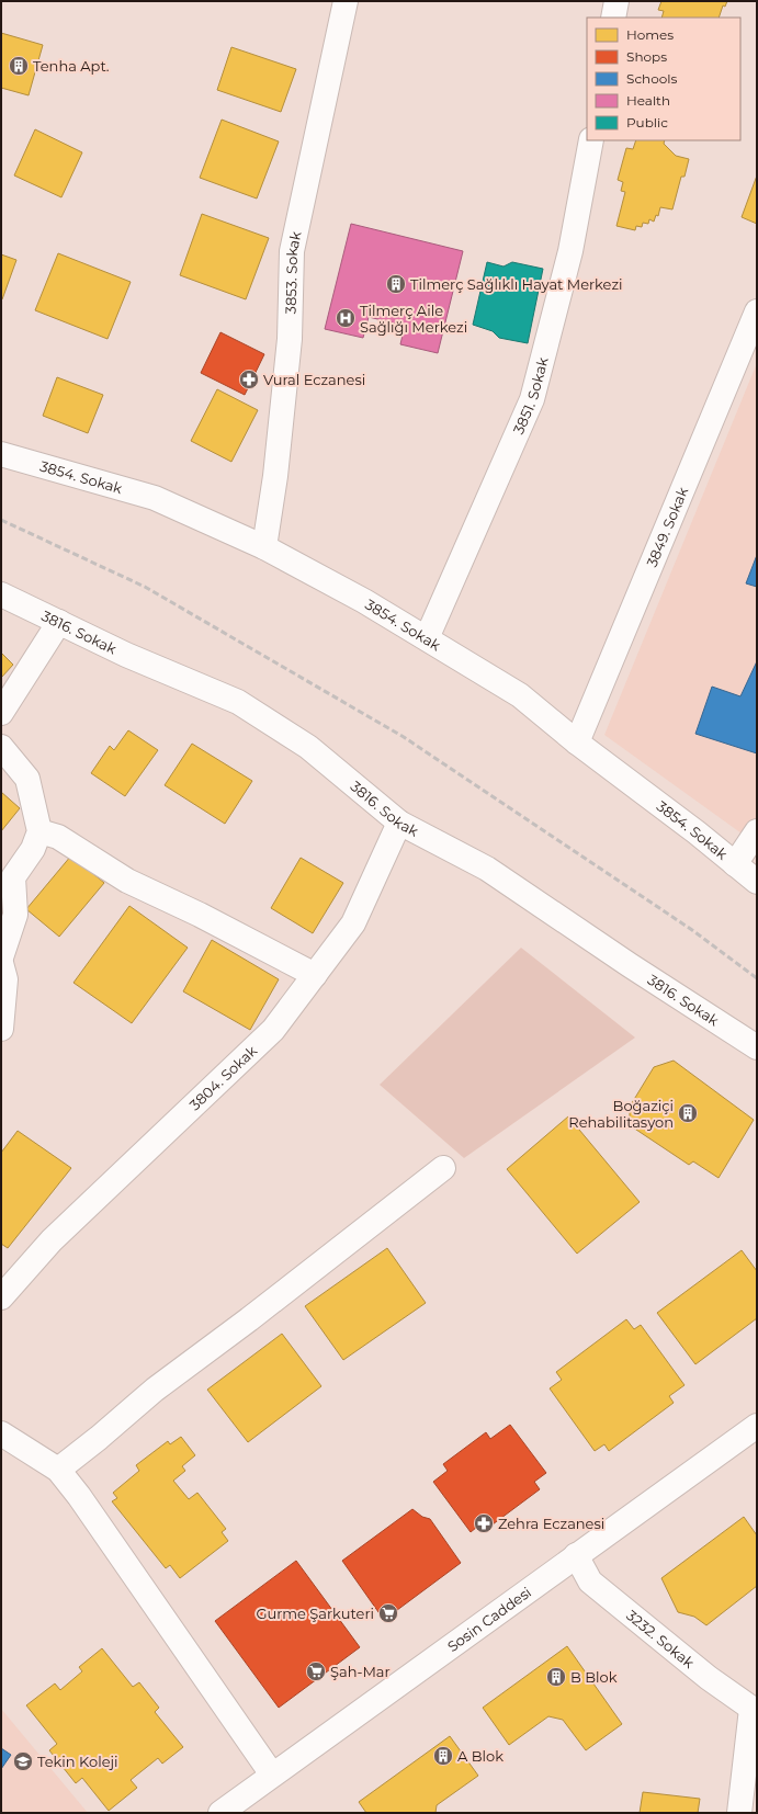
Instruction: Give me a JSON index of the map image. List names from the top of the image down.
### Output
{
  "streets": {
    "street": [
      "3853. Sokak",
      "3851. Sokak",
      "3854. Sokak",
      "3849. Sokak",
      "3816. Sokak",
      "3804. Sokak",
      "Sosin Caddesi",
      "3232. Sokak"
    ]
  },
  "crossings": [
    ["3853. Sokak", "3854. Sokak"],
    ["3851. Sokak", "3854. Sokak"],
    ["3854. Sokak", "3849. Sokak"],
    ["3816. Sokak", "3804. Sokak"],
    ["Sosin Caddesi", "3232. Sokak"]
  ],
  "places": {
    "building": [
      "Tenha Apt.",
      "Tilmerç Sağlıklı Hayat Merkezi",
      "Boğaziçi Rehabilitasyon",
      "B Blok",
      "A Blok"
    ],
    "hospital": ["Tilmerç Aile Sağlığı Merkezi"],
    "pharmacy": ["Vural Eczanesi", "Zehra Eczanesi"],
    "supermarket": ["Gurme Şarkuteri", "Şah-Mar"],
    "school or university": ["Tekin Koleji"]
  },
  "legend": [
    "Homes",
    "Shops",
    "Schools",
    "Health",
    "Public"
  ]
}
